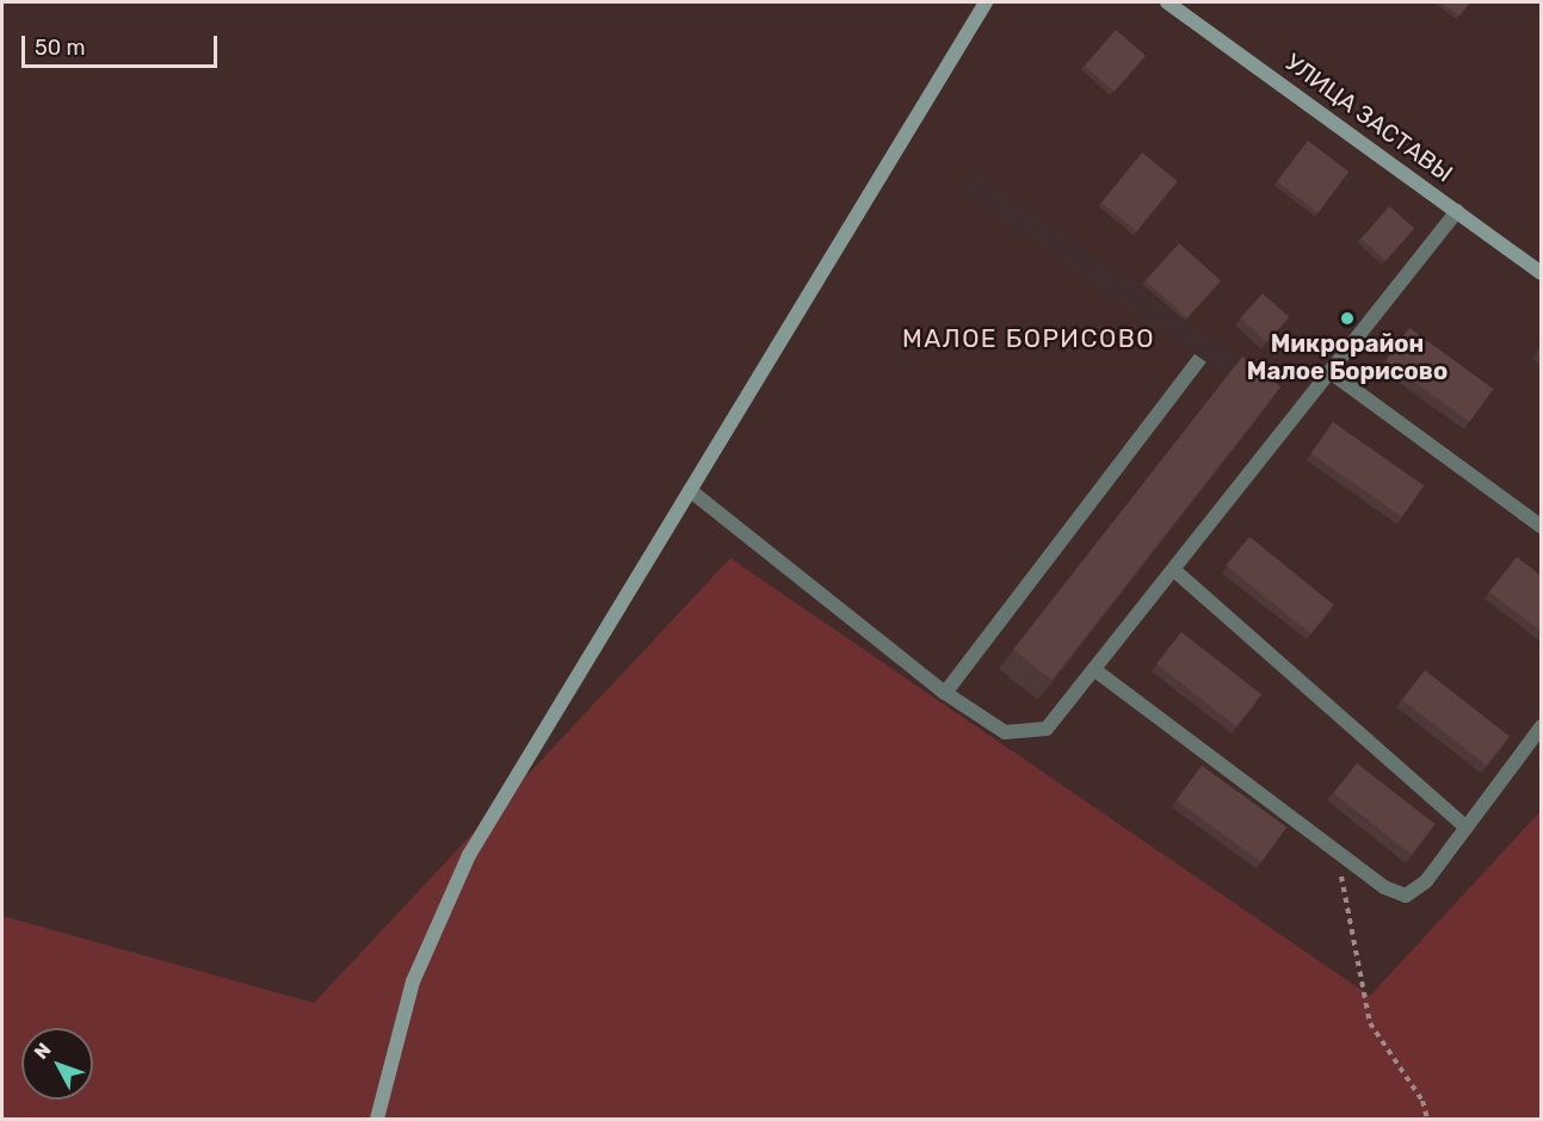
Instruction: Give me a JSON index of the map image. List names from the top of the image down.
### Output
{
  "streets": {
    "street": ["УЛИЦА ЗАСТАВЫ"]
  },
  "districts": ["МАЛОЕ БОРИСОВО"],
  "places": ["Микрорайон Малое Борисово"],
  "scale_bar": "50 m",
  "north": "top left"
}
